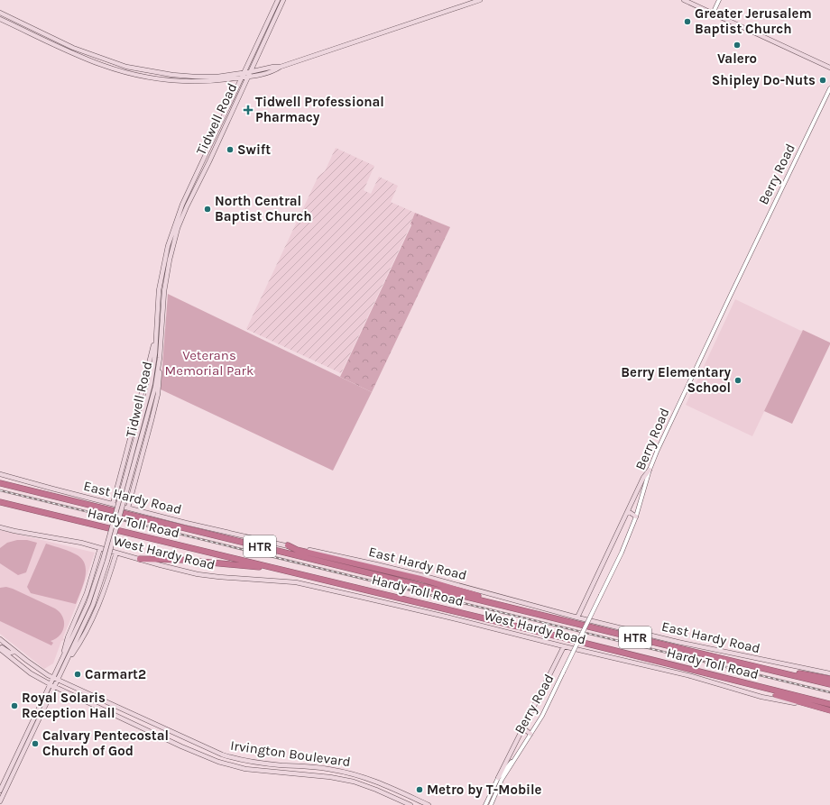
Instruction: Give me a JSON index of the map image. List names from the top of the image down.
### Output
{
  "streets": {
    "highway": ["Hardy Toll Road", "HTR"],
    "main road": [
      "Tidwell Road",
      "East Hardy Road",
      "West Hardy Road",
      "Irvington Boulevard"
    ],
    "street": ["Berry Road"]
  },
  "crossings": [
    ["Tidwell Road", "Irvington Boulevard"]
  ],
  "parks": ["Veterans Memorial Park"],
  "places": {
    "other": [
      "Greater Jerusalem Baptist Church",
      "Valero",
      "Shipley Do-Nuts",
      "Swift",
      "North Central Baptist Church",
      "Berry Elementary School",
      "Carmart2",
      "Royal Solaris Reception Hall",
      "Calvary Pentecostal Church of God",
      "Metro by T-Mobile"
    ],
    "health": ["Tidwell Professional Pharmacy"]
  }
}
